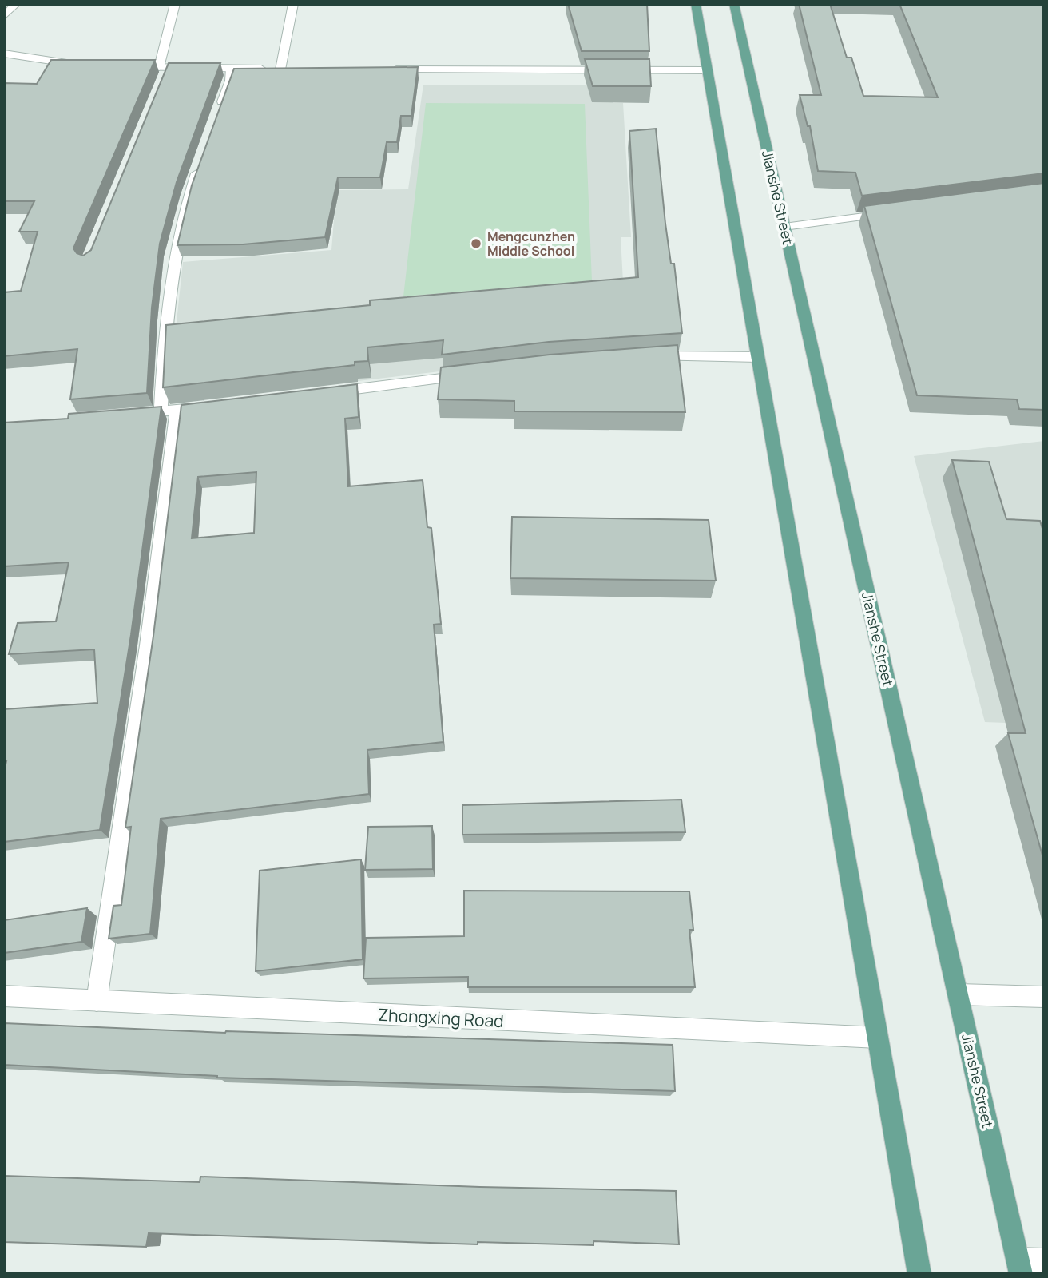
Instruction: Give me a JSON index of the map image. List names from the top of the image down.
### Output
{
  "streets": {
    "main road": ["Jianshe Street"],
    "street": ["Zhongxing Road"]
  },
  "places": ["Mengcunzhen Middle School"]
}
